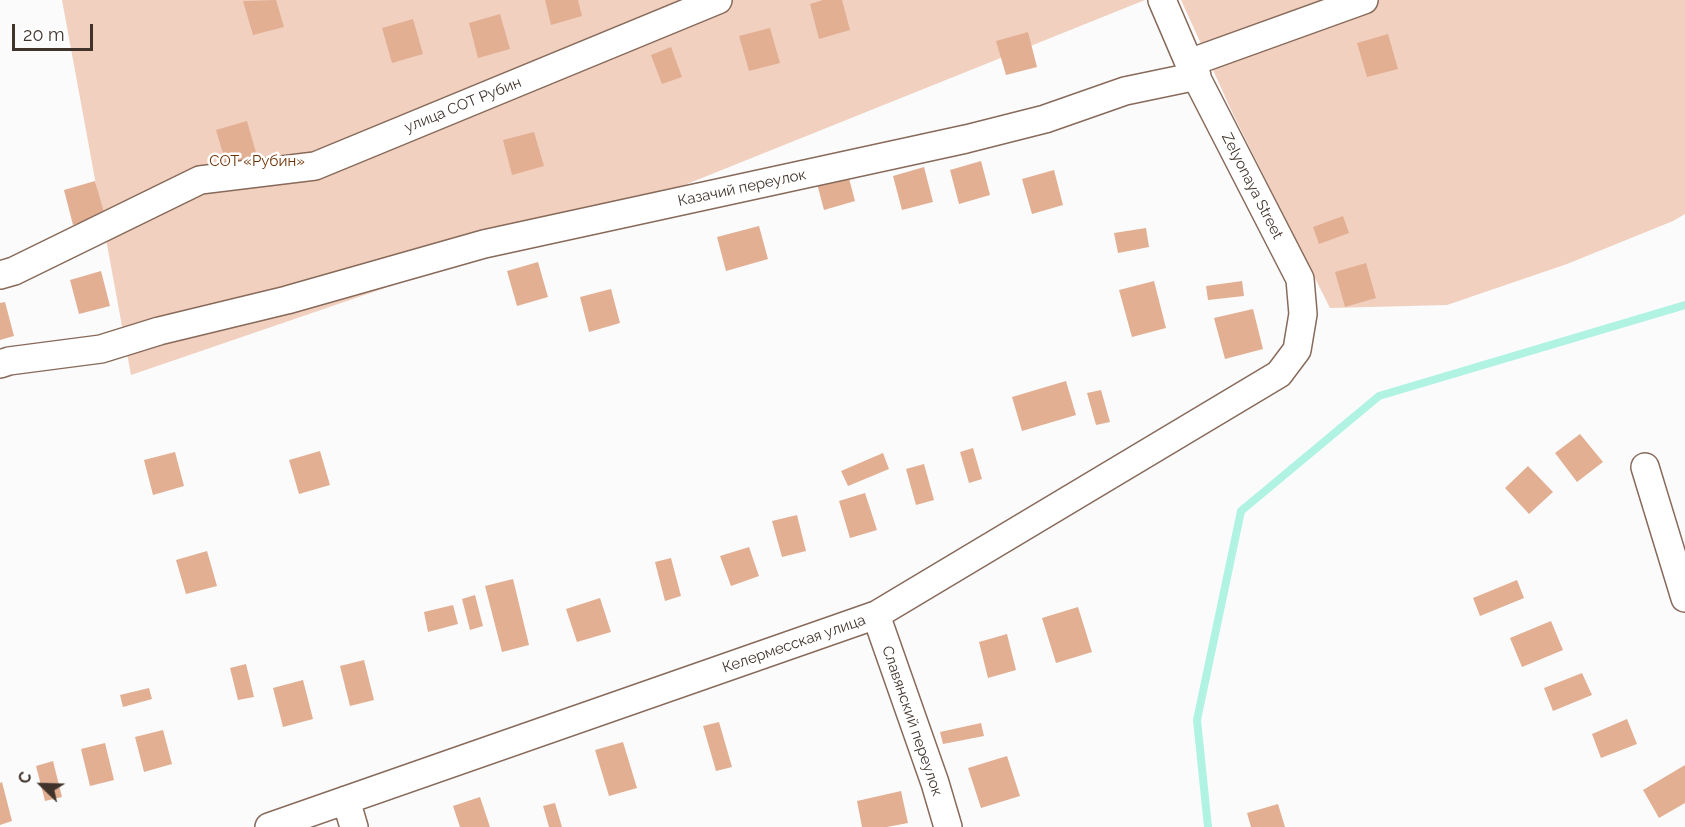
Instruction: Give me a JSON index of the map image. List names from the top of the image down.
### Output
{
  "streets": {
    "street": [
      "улица СОТ Рубин",
      "Zelyonaya Street",
      "Казачий переулок",
      "Келермесская улица",
      "Славянский переулок"
    ]
  },
  "crossings": [
    ["Zelyonaya Street", "Казачий переулок"],
    ["Zelyonaya Street", "Келермесская улица"],
    ["Келермесская улица", "Славянский переулок"]
  ],
  "parks": ["СОТ «Рубин»"],
  "scale_bar": "20 m",
  "north": "top left"
}
